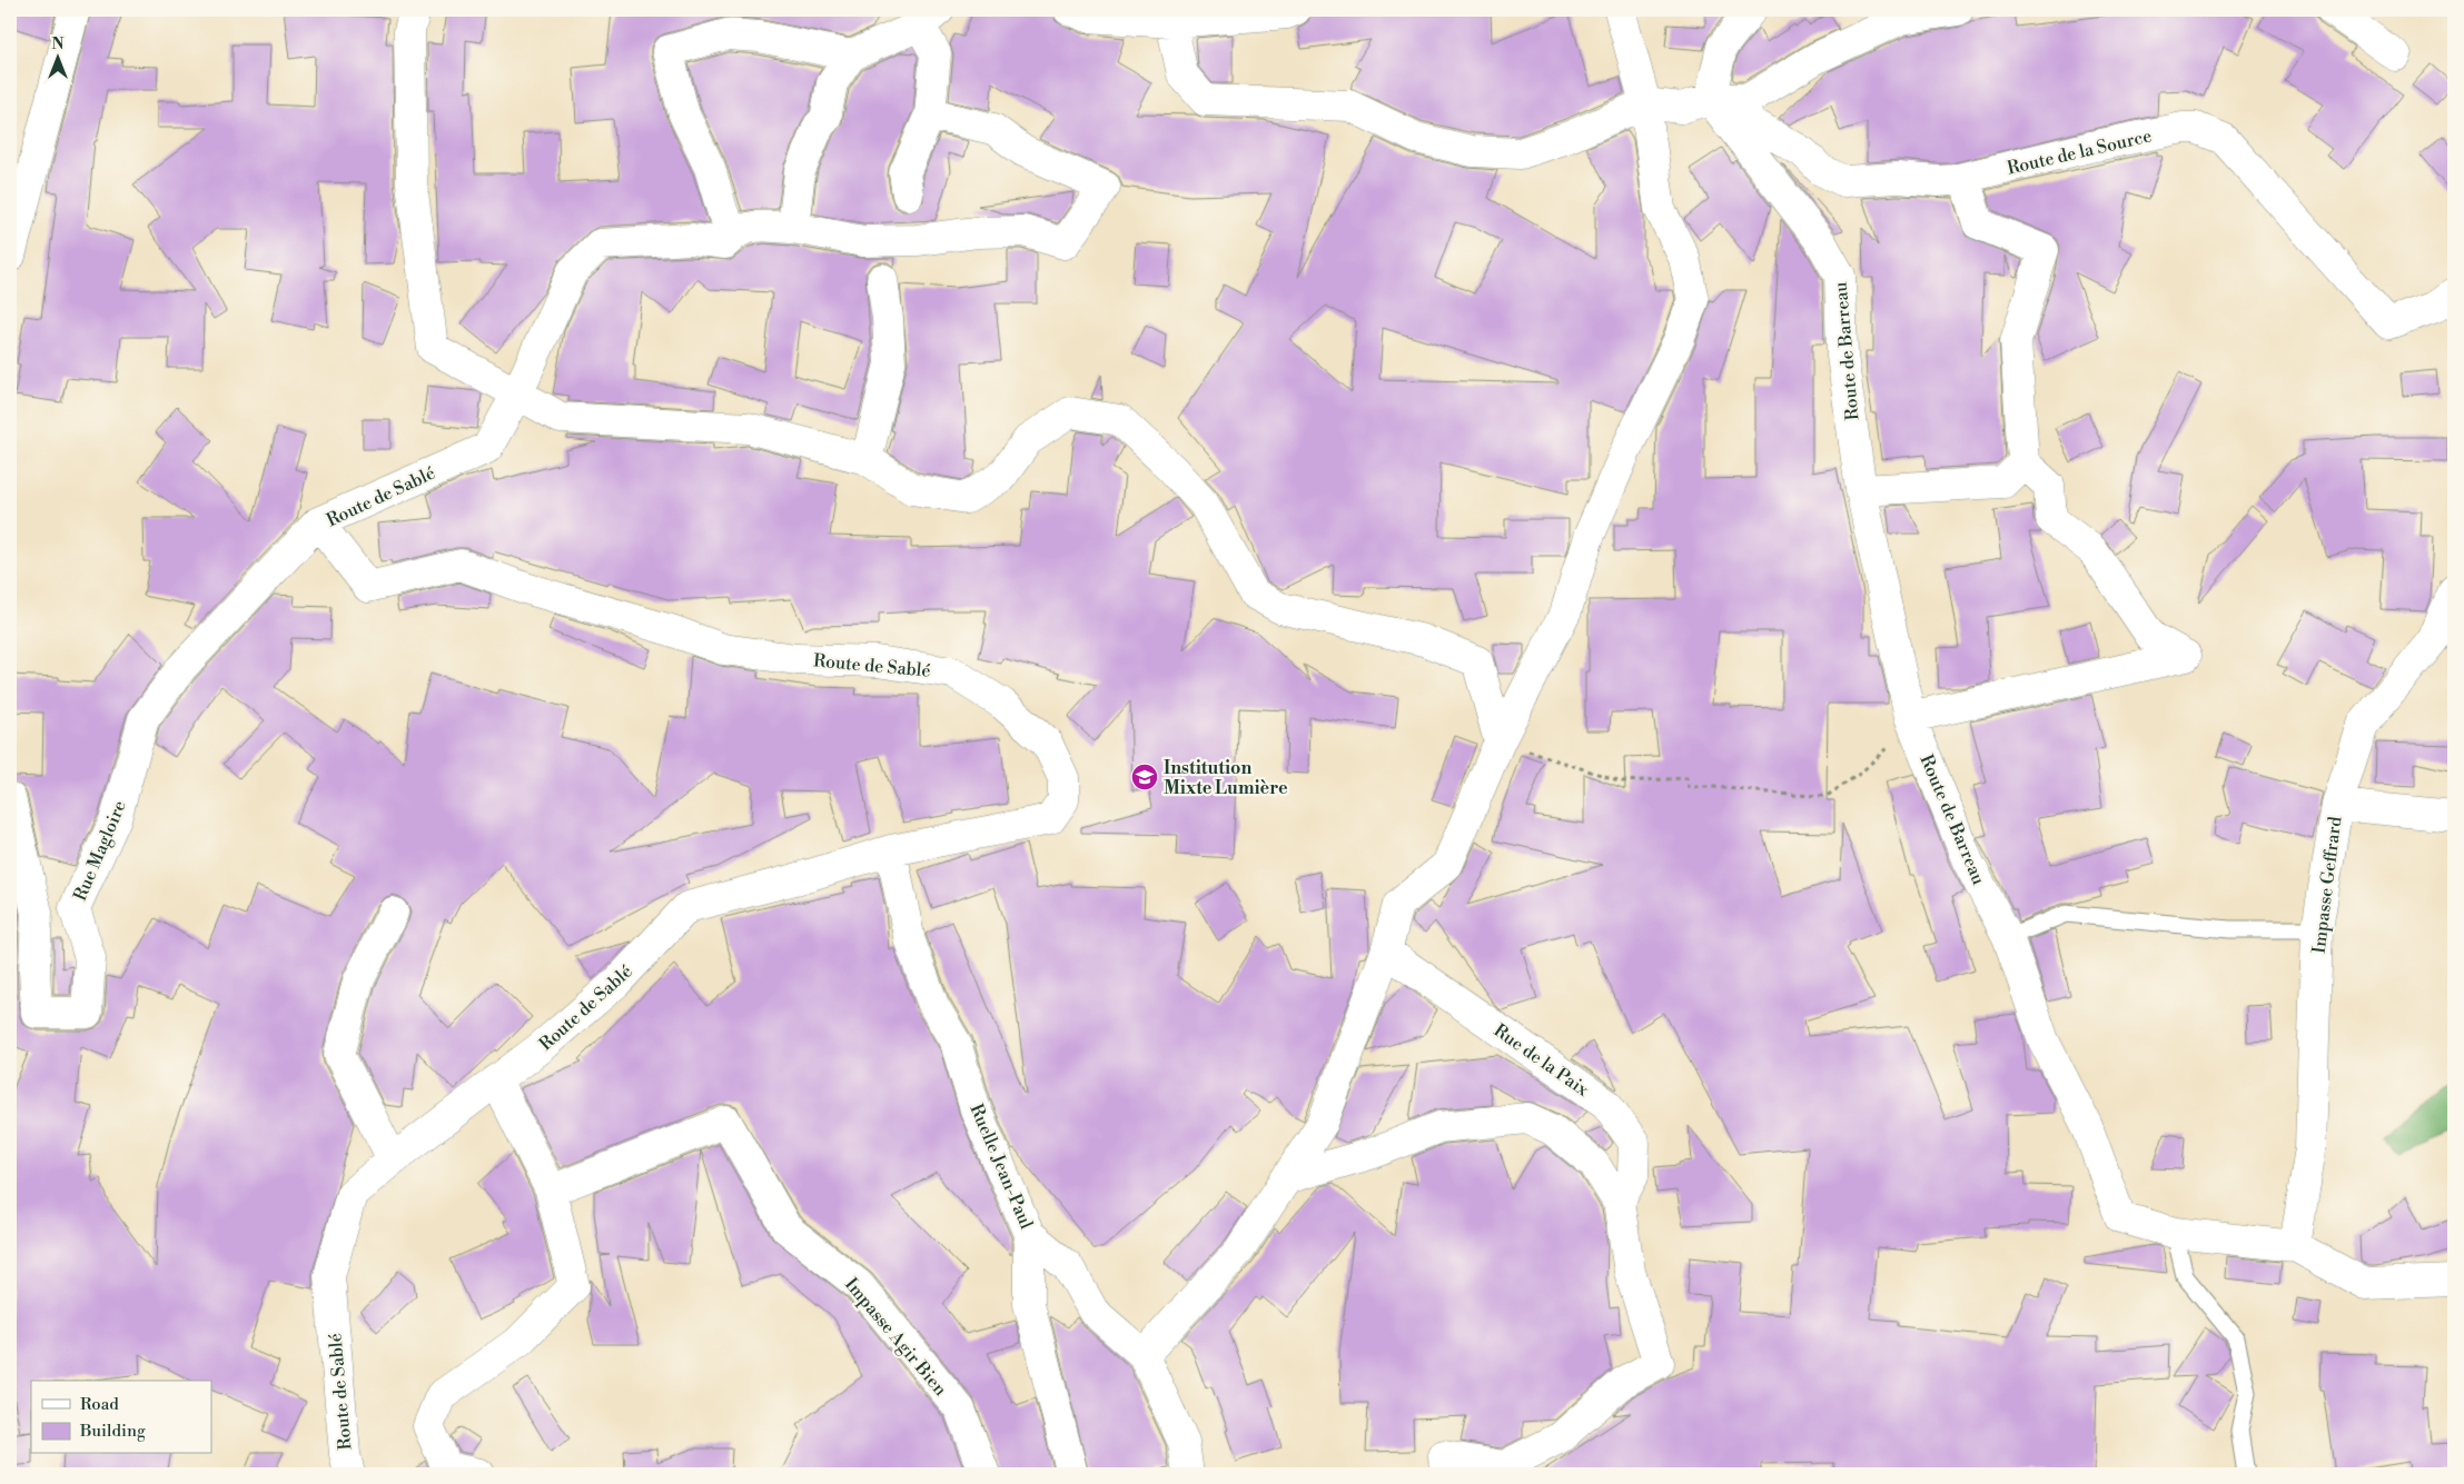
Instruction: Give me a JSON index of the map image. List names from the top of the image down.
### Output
{
  "streets": {
    "street": [
      "Route de la Source",
      "Route de Barreau",
      "Route de Sablé",
      "Rue Magloire",
      "Impasse Geffrard",
      "Rue de la Paix",
      "Ruelle Jean-Paul",
      "Impasse Agir Bien"
    ]
  },
  "crossings": [
    ["Route de la Source", "Route de Barreau"],
    ["Route de Barreau", "Impasse Geffrard"],
    ["Route de Sablé", "Rue Magloire"],
    ["Route de Sablé", "Ruelle Jean-Paul"]
  ],
  "places": {
    "school or university": ["Institution Mixte Lumière"]
  },
  "legend": ["Road", "Building"],
  "north": "top"
}
